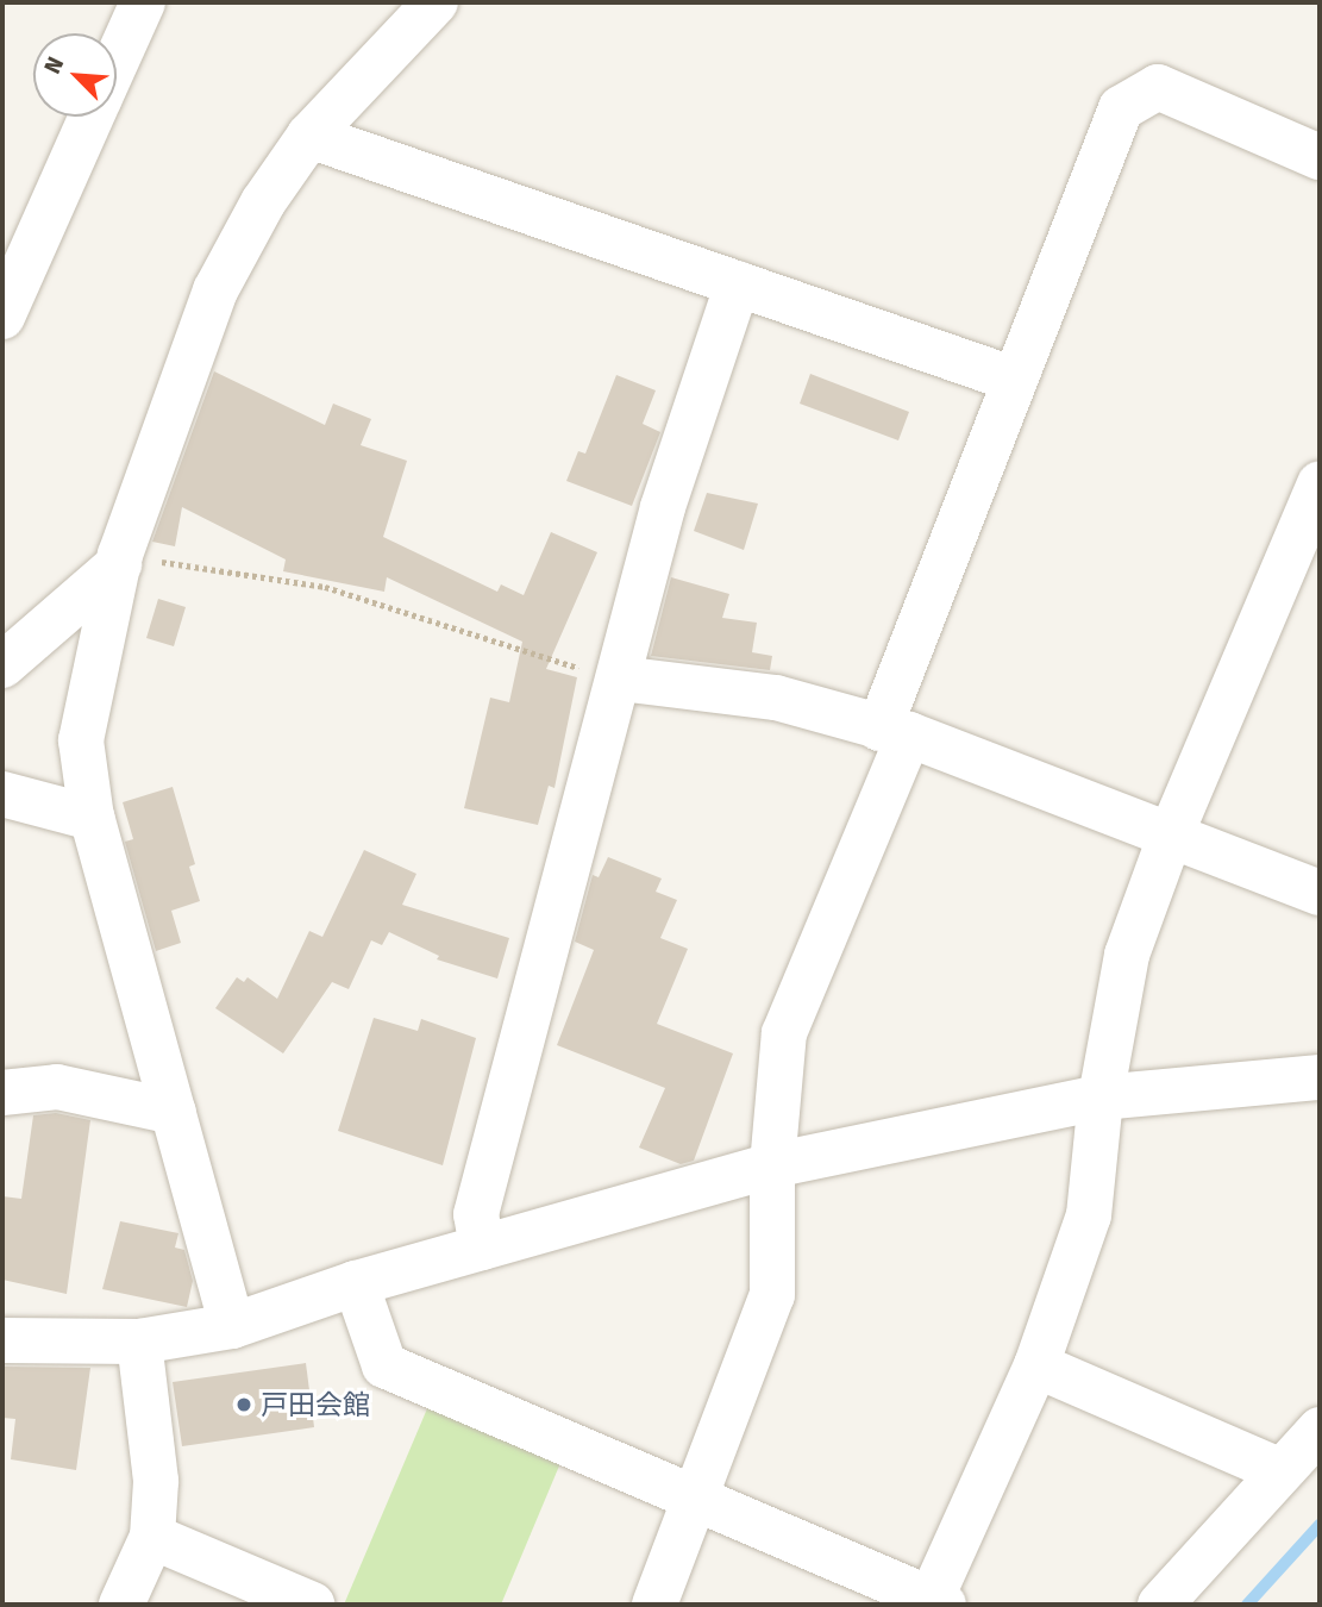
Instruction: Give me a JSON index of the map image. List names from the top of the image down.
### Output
{
  "places": ["戸田会館"],
  "north": "top left"
}
